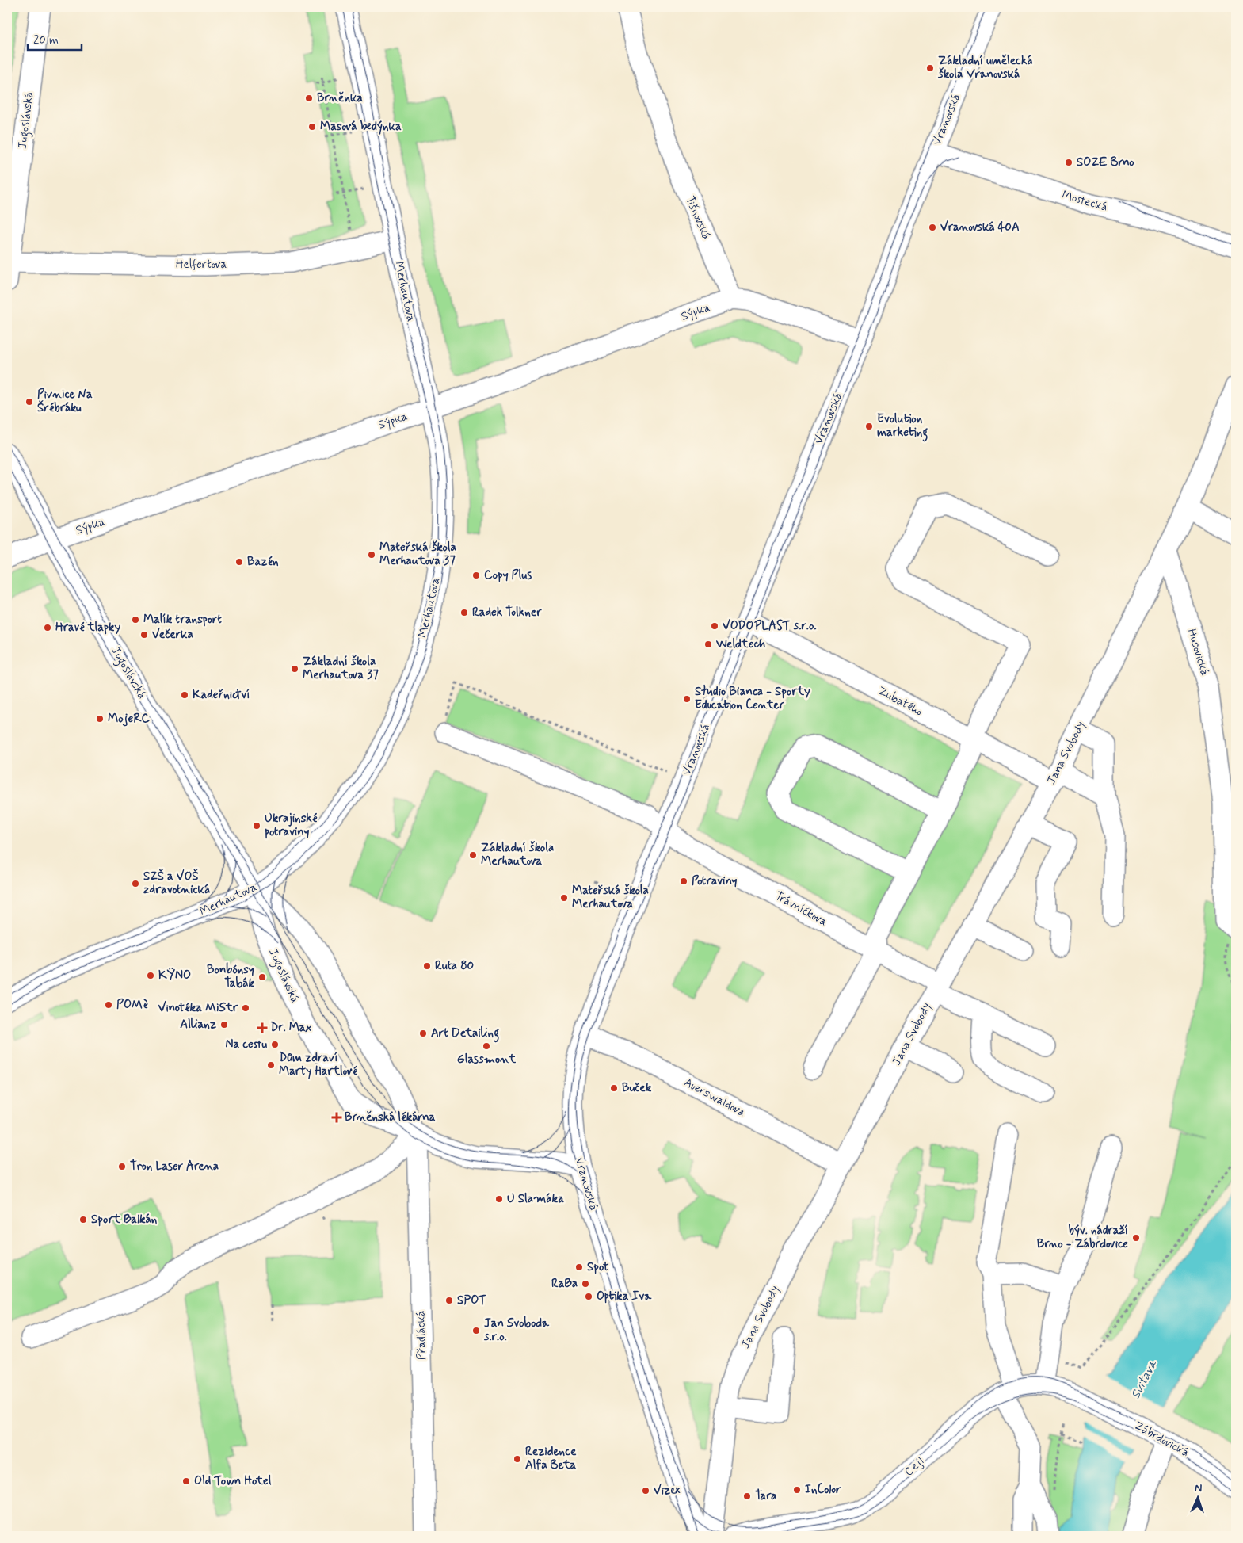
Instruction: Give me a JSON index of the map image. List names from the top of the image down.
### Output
{
  "streets": {
    "street": [
      "Vranovská",
      "Jugoslávská",
      "Mostecká",
      "Tišnovská",
      "Helfertova",
      "Merhautova",
      "Sýpka",
      "Husovická",
      "Zubatého",
      "Jana Svobody",
      "Trávníčkova",
      "Auerswaldova",
      "Přadlácká",
      "Zábrdovická",
      "Cejl"
    ]
  },
  "crossings": [
    ["Vranovská", "Jugoslávská"],
    ["Vranovská", "Mostecká"],
    ["Vranovská", "Zubatého"],
    ["Vranovská", "Trávníčkova"],
    ["Vranovská", "Auerswaldova"],
    ["Jugoslávská", "Helfertova"],
    ["Jugoslávská", "Merhautova"],
    ["Jugoslávská", "Sýpka"],
    ["Jugoslávská", "Přadlácká"],
    ["Tišnovská", "Sýpka"],
    ["Helfertova", "Merhautova"],
    ["Merhautova", "Sýpka"],
    ["Husovická", "Jana Svobody"],
    ["Zubatého", "Jana Svobody"],
    ["Jana Svobody", "Trávníčkova"],
    ["Jana Svobody", "Auerswaldova"],
    ["Zábrdovická", "Cejl"]
  ],
  "water": ["Svitava"],
  "places": {
    "other": [
      "Základní umělecká škola Vranovská",
      "Brněnka",
      "Masová bedýnka",
      "SOZE Brno",
      "Vranovská 40A",
      "Pivnice Na Šrébráku",
      "Evolution marketing",
      "Mateřská škola Merhautova 37",
      "Bazén",
      "Copy Plus",
      "Radek Tolkner",
      "Malík transport",
      "VODOPLAST s.r.o.",
      "Hravé tlapky",
      "Večerka",
      "Weldtech",
      "Základní škola Merhautova 37",
      "Kadeřnictví",
      "Studio Bianca - Sporty Education Center",
      "MojeRC",
      "Ukrajinské potraviny",
      "Základní škola Merhautova",
      "Potraviny",
      "SZŠ a VOŠ zdravotnická",
      "Mateřská škola Merhautova",
      "Ruta 80",
      "KŸNO",
      "Bonbónsy Tabák",
      "POMè",
      "Vinotéka MiStr",
      "Allianz",
      "Art Detailing",
      "Na cestu",
      "Glassmont",
      "Dům zdraví Marty Hartlové",
      "Buček",
      "Tron Laser Arena",
      "U Slamáka",
      "Sport Balkán",
      "býv. nádraží Brno - Zábrdovice",
      "Spot",
      "RaBa",
      "Optika Iva",
      "SPOT",
      "Jan Svoboda s.r.o.",
      "Rezidence Alfa Beta",
      "Old Town Hotel",
      "InColor",
      "Vizex",
      "Tara"
    ],
    "health": ["Dr. Max", "Brněnská lékárna"]
  },
  "scale_bar": "20 m",
  "north": "top"
}
